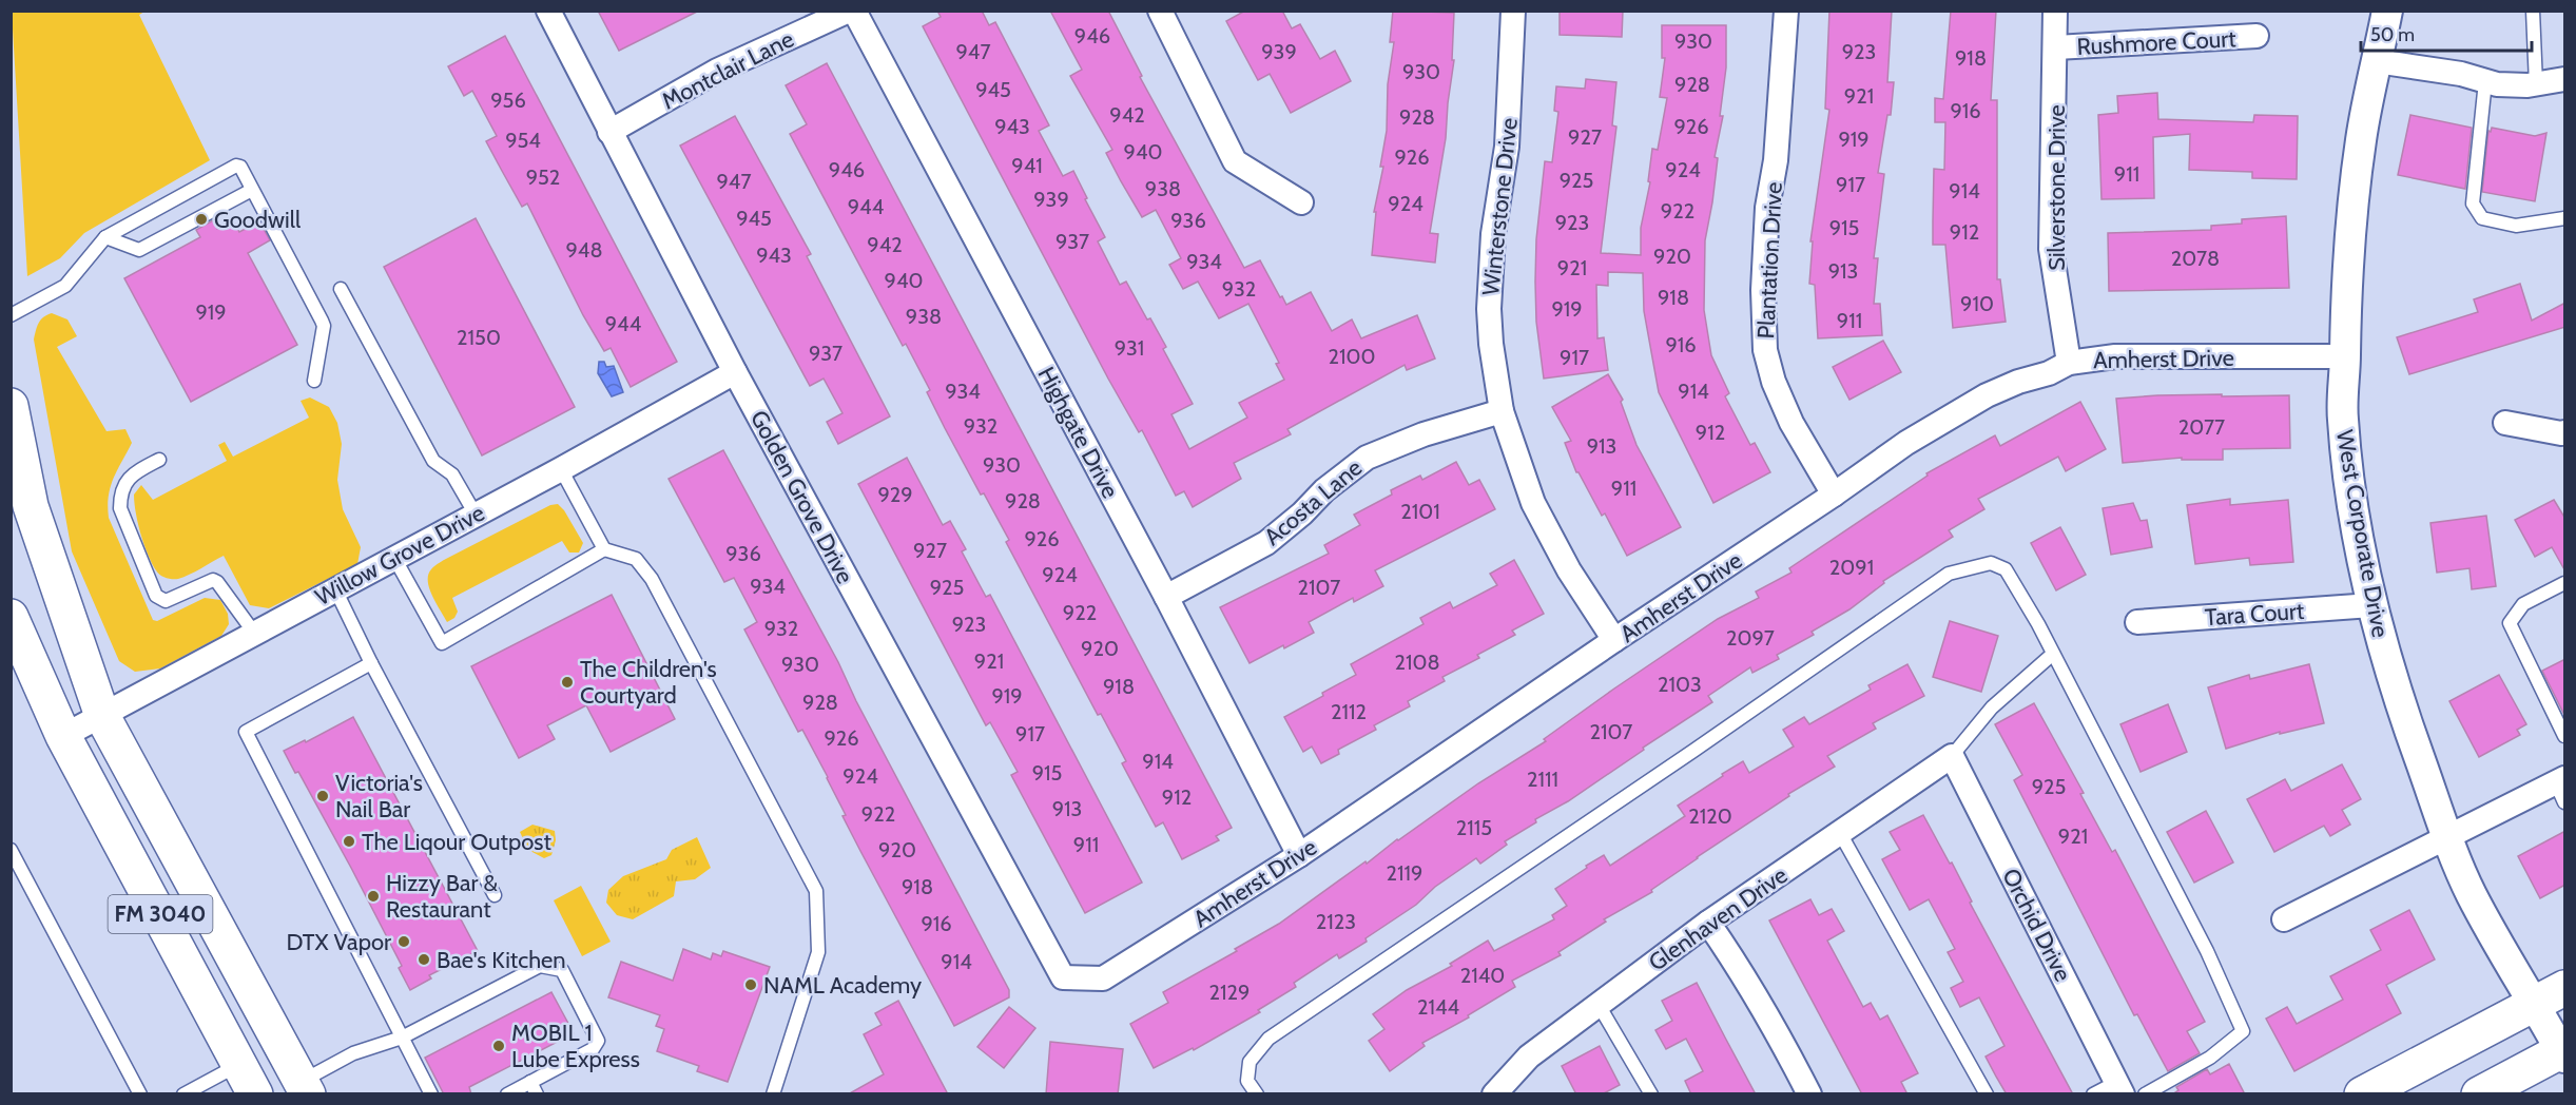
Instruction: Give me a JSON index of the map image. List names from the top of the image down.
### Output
{
  "streets": {
    "main road": ["FM 3040"],
    "street": [
      "Rushmore Court",
      "Montclair Lane",
      "Silverstone Drive",
      "Winterstone Drive",
      "Plantation Drive",
      "Amherst Drive",
      "Highgate Drive",
      "Golden Grove Drive",
      "Acosta Lane",
      "West Corporate Drive",
      "Willow Grove Drive",
      "Tara Court",
      "Glenhaven Drive",
      "Orchid Drive"
    ]
  },
  "crossings": [
    ["Rushmore Court", "Silverstone Drive"],
    ["Montclair Lane", "Golden Grove Drive"],
    ["Silverstone Drive", "Amherst Drive"],
    ["Winterstone Drive", "Amherst Drive"],
    ["Winterstone Drive", "Acosta Lane"],
    ["Plantation Drive", "Amherst Drive"],
    ["Amherst Drive", "Highgate Drive"],
    ["Amherst Drive", "Golden Grove Drive"],
    ["Amherst Drive", "West Corporate Drive"],
    ["Highgate Drive", "Acosta Lane"],
    ["Golden Grove Drive", "Willow Grove Drive"],
    ["West Corporate Drive", "Tara Court"],
    ["Willow Grove Drive", "FM 3040"],
    ["Glenhaven Drive", "Orchid Drive"]
  ],
  "places": [
    "Goodwill",
    "The Children's Courtyard",
    "Victoria's Nail Bar",
    "The Liqour Outpost",
    "Hizzy Bar & Restaurant",
    "DTX Vapor",
    "Bae's Kitchen",
    "NAML Academy",
    "MOBIL 1 Lube Express"
  ],
  "house_numbers": [
    "946",
    "930",
    "947",
    "939",
    "923",
    "918",
    "930",
    "928",
    "945",
    "921",
    "956",
    "916",
    "942",
    "928",
    "943",
    "926",
    "927",
    "919",
    "954",
    "940",
    "926",
    "941",
    "946",
    "924",
    "911",
    "952",
    "925",
    "947",
    "917",
    "938",
    "914",
    "939",
    "924",
    "944",
    "922",
    "945",
    "936",
    "923",
    "915",
    "912",
    "937",
    "942",
    "948",
    "943",
    "920",
    "2078",
    "934",
    "921",
    "913",
    "940",
    "932",
    "918",
    "910",
    "919",
    "919",
    "938",
    "911",
    "944",
    "2150",
    "916",
    "931",
    "937",
    "2100",
    "917",
    "934",
    "914",
    "932",
    "2077",
    "912",
    "913",
    "930",
    "911",
    "929",
    "928",
    "2101",
    "926",
    "927",
    "936",
    "2091",
    "924",
    "934",
    "925",
    "2107",
    "922",
    "923",
    "932",
    "2097",
    "920",
    "921",
    "2108",
    "930",
    "2103",
    "918",
    "919",
    "928",
    "2112",
    "2107",
    "917",
    "926",
    "914",
    "915",
    "924",
    "2111",
    "925",
    "912",
    "913",
    "922",
    "2120",
    "2115",
    "921",
    "911",
    "920",
    "2119",
    "918",
    "2123",
    "916",
    "914",
    "2140",
    "2129",
    "2144"
  ],
  "scale_bar": "50 m"
}
